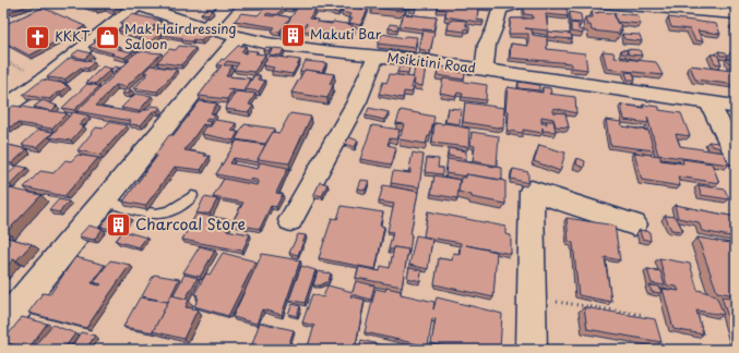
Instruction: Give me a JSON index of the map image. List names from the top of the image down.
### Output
{
  "streets": {
    "street": ["Msikitini Road"]
  },
  "places": {
    "building": ["Makuti Bar", "Charcoal Store"],
    "church": ["KKKT"],
    "shop": ["Mak Hairdressing Saloon"]
  }
}
